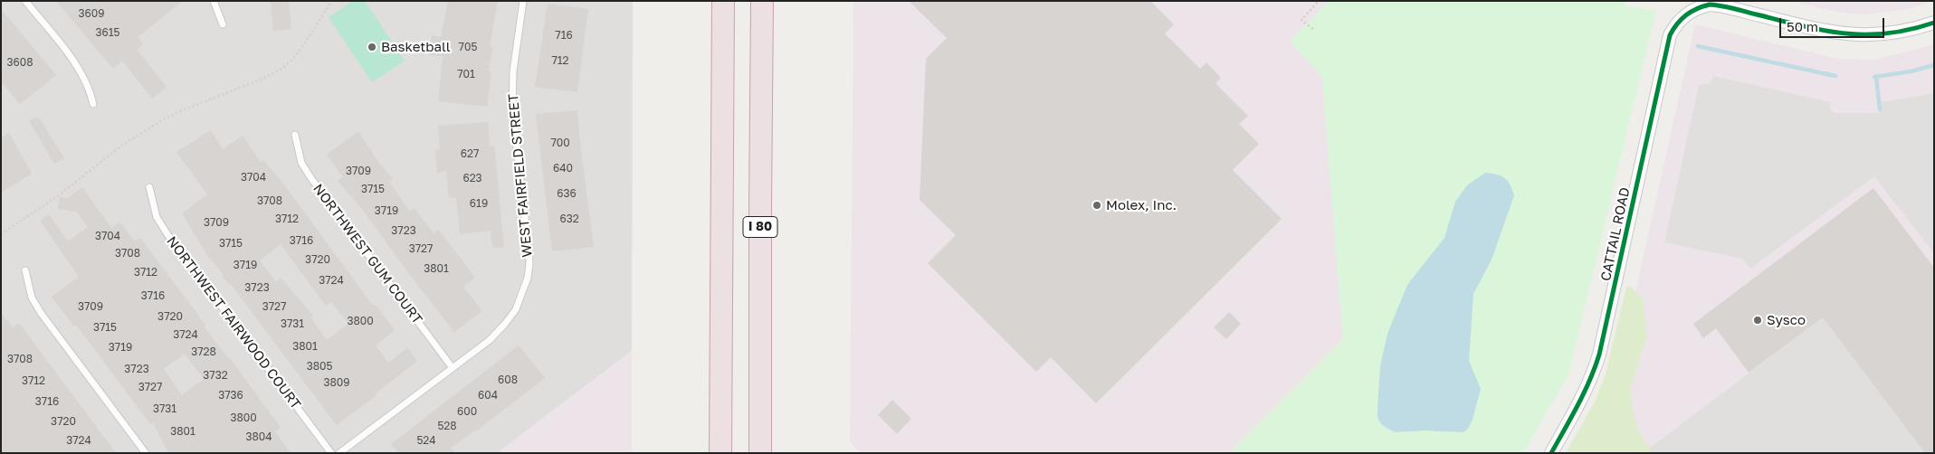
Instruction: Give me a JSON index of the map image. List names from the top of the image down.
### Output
{
  "streets": {
    "highway": ["I 80"],
    "street": ["CATTAIL ROAD"],
    "lane": ["WEST FAIRFIELD STREET", "NORTHWEST GUM COURT", "NORTHWEST FAIRWOOD COURT"]
  },
  "crossings": [
    ["WEST FAIRFIELD STREET", "NORTHWEST GUM COURT"]
  ],
  "places": ["Basketball", "Molex, Inc.", "Sysco"],
  "house_numbers": [
    "3609",
    "3615",
    "716",
    "705",
    "712",
    "3608",
    "701",
    "700",
    "627",
    "640",
    "3709",
    "3704",
    "623",
    "3715",
    "636",
    "3708",
    "619",
    "3719",
    "3712",
    "632",
    "3709",
    "3723",
    "3704",
    "3716",
    "3715",
    "3727",
    "3708",
    "3720",
    "3719",
    "3801",
    "3712",
    "3724",
    "3723",
    "3716",
    "3709",
    "3727",
    "3720",
    "3800",
    "3731",
    "3715",
    "3724",
    "3801",
    "3719",
    "3728",
    "3708",
    "3805",
    "3723",
    "3732",
    "608",
    "3712",
    "3809",
    "3727",
    "3736",
    "604",
    "3716",
    "3731",
    "600",
    "3800",
    "3720",
    "528",
    "3801",
    "3804",
    "3724",
    "524"
  ],
  "scale_bar": "50 m"
}
